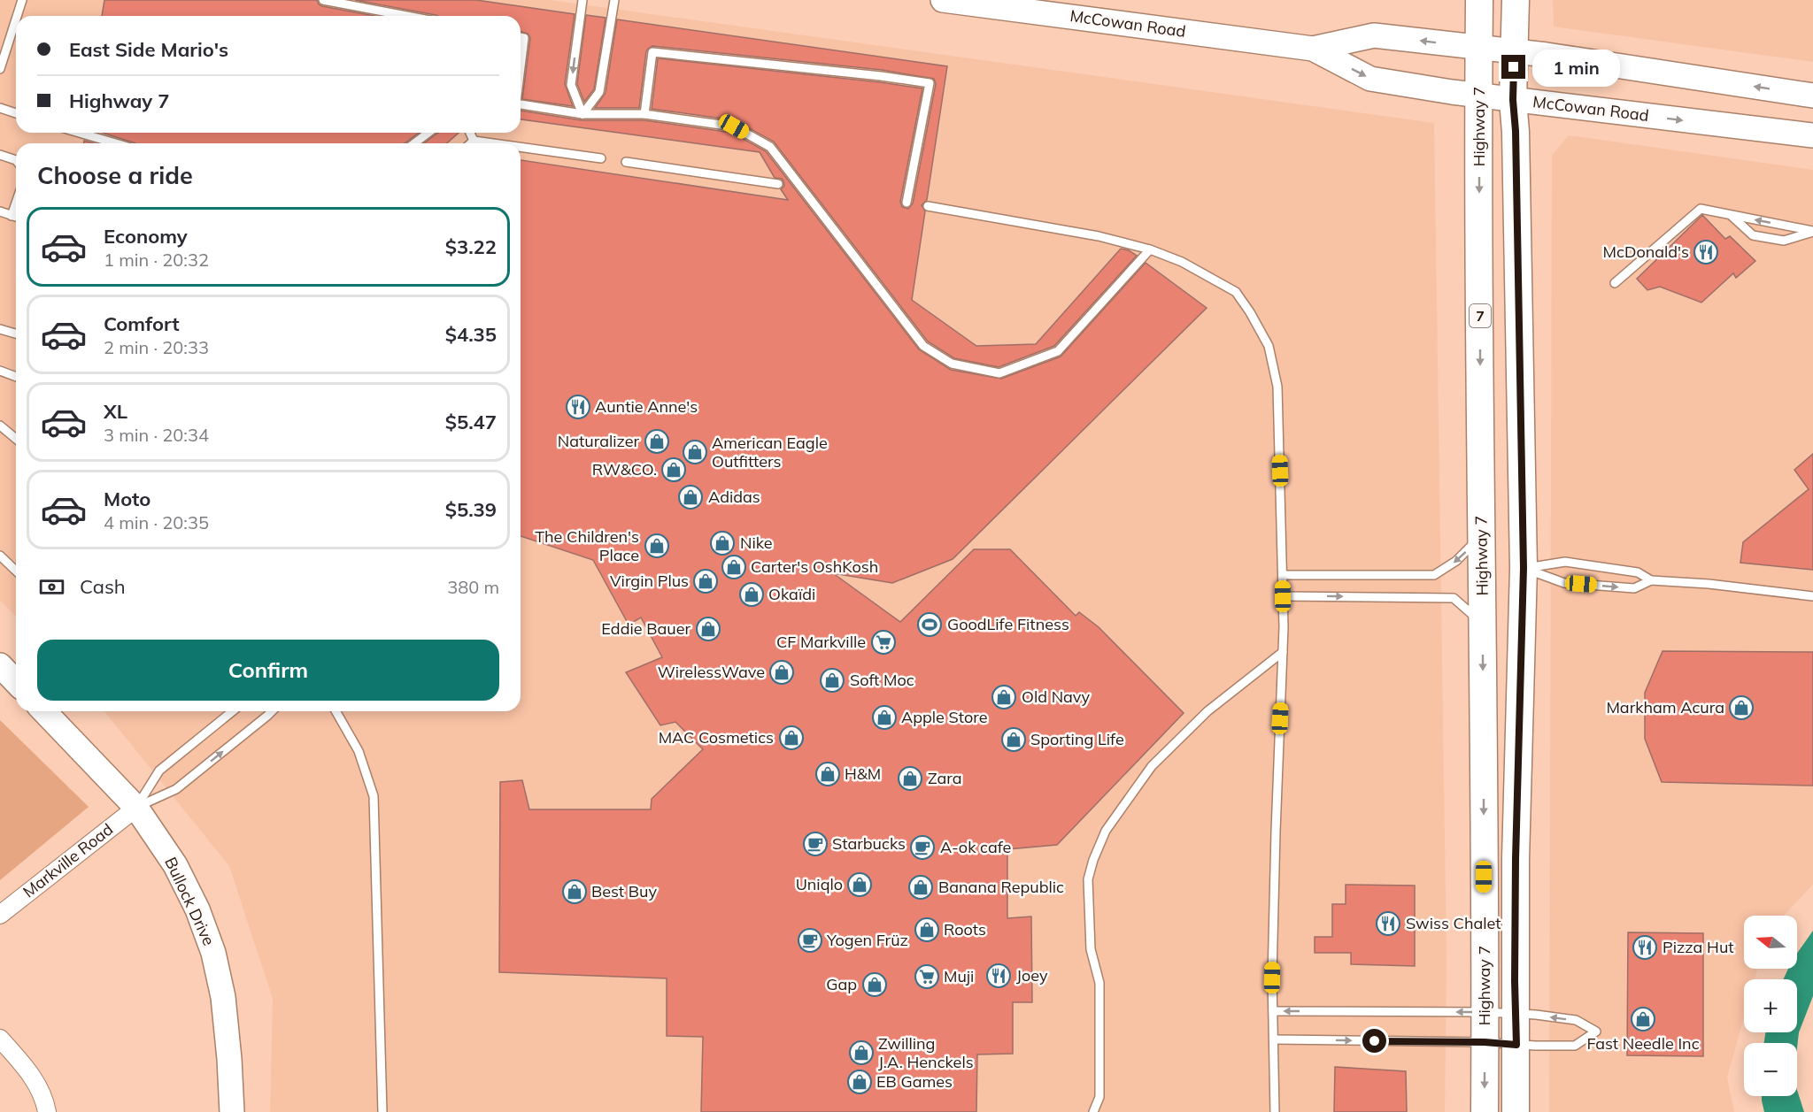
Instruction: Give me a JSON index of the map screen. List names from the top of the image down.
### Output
{
  "streets": {
    "main road": [
      "McCowan Road",
      "Highway 7",
      "7",
      "Bullock Drive"
    ],
    "street": ["Markville Road"]
  },
  "crossings": [
    ["McCowan Road", "Highway 7"],
    ["Markville Road", "Bullock Drive"]
  ],
  "places": {
    "restaurant": [
      "McDonald's",
      "Auntie Anne's",
      "Swiss Chalet",
      "Pizza Hut",
      "Joey"
    ],
    "shop": [
      "Naturalizer",
      "American Eagle Outfitters",
      "RW&CO.",
      "Adidas",
      "Nike",
      "The Children's Place",
      "Carter's OshKosh",
      "Virgin Plus",
      "Okaïdi",
      "Eddie Bauer",
      "WirelessWave",
      "Soft Moc",
      "Old Navy",
      "Markham Acura",
      "Apple Store",
      "MAC Cosmetics",
      "Sporting Life",
      "H&M",
      "Zara",
      "Uniqlo",
      "Banana Republic",
      "Best Buy",
      "Roots",
      "Gap",
      "Fast Needle Inc",
      "Zwilling J.A. Henckels",
      "EB Games"
    ],
    "sports": ["GoodLife Fitness"],
    "supermarket": ["CF Markville", "Muji"],
    "cafe": ["Starbucks", "A-ok cafe", "Yogen Früz"]
  },
  "north": "left",
  "page": {
    "banner": ["East Side Mario's", "Highway 7"],
    "bubble": "1 min",
    "heading": "Choose a ride",
    "list": [
      {
        "name": "Economy",
        "note": "1 min · 20:32",
        "value": "$3.22"
      },
      {
        "name": "Comfort",
        "note": "2 min · 20:33",
        "value": "$4.35"
      },
      {
        "name": "XL",
        "note": "3 min · 20:34",
        "value": "$5.47"
      },
      {
        "name": "Moto",
        "note": "4 min · 20:35",
        "value": "$5.39"
      }
    ],
    "pay": ["Cash", "380 m"],
    "buttons": "Confirm",
    "map_buttons": ["+", "−"]
  }
}
